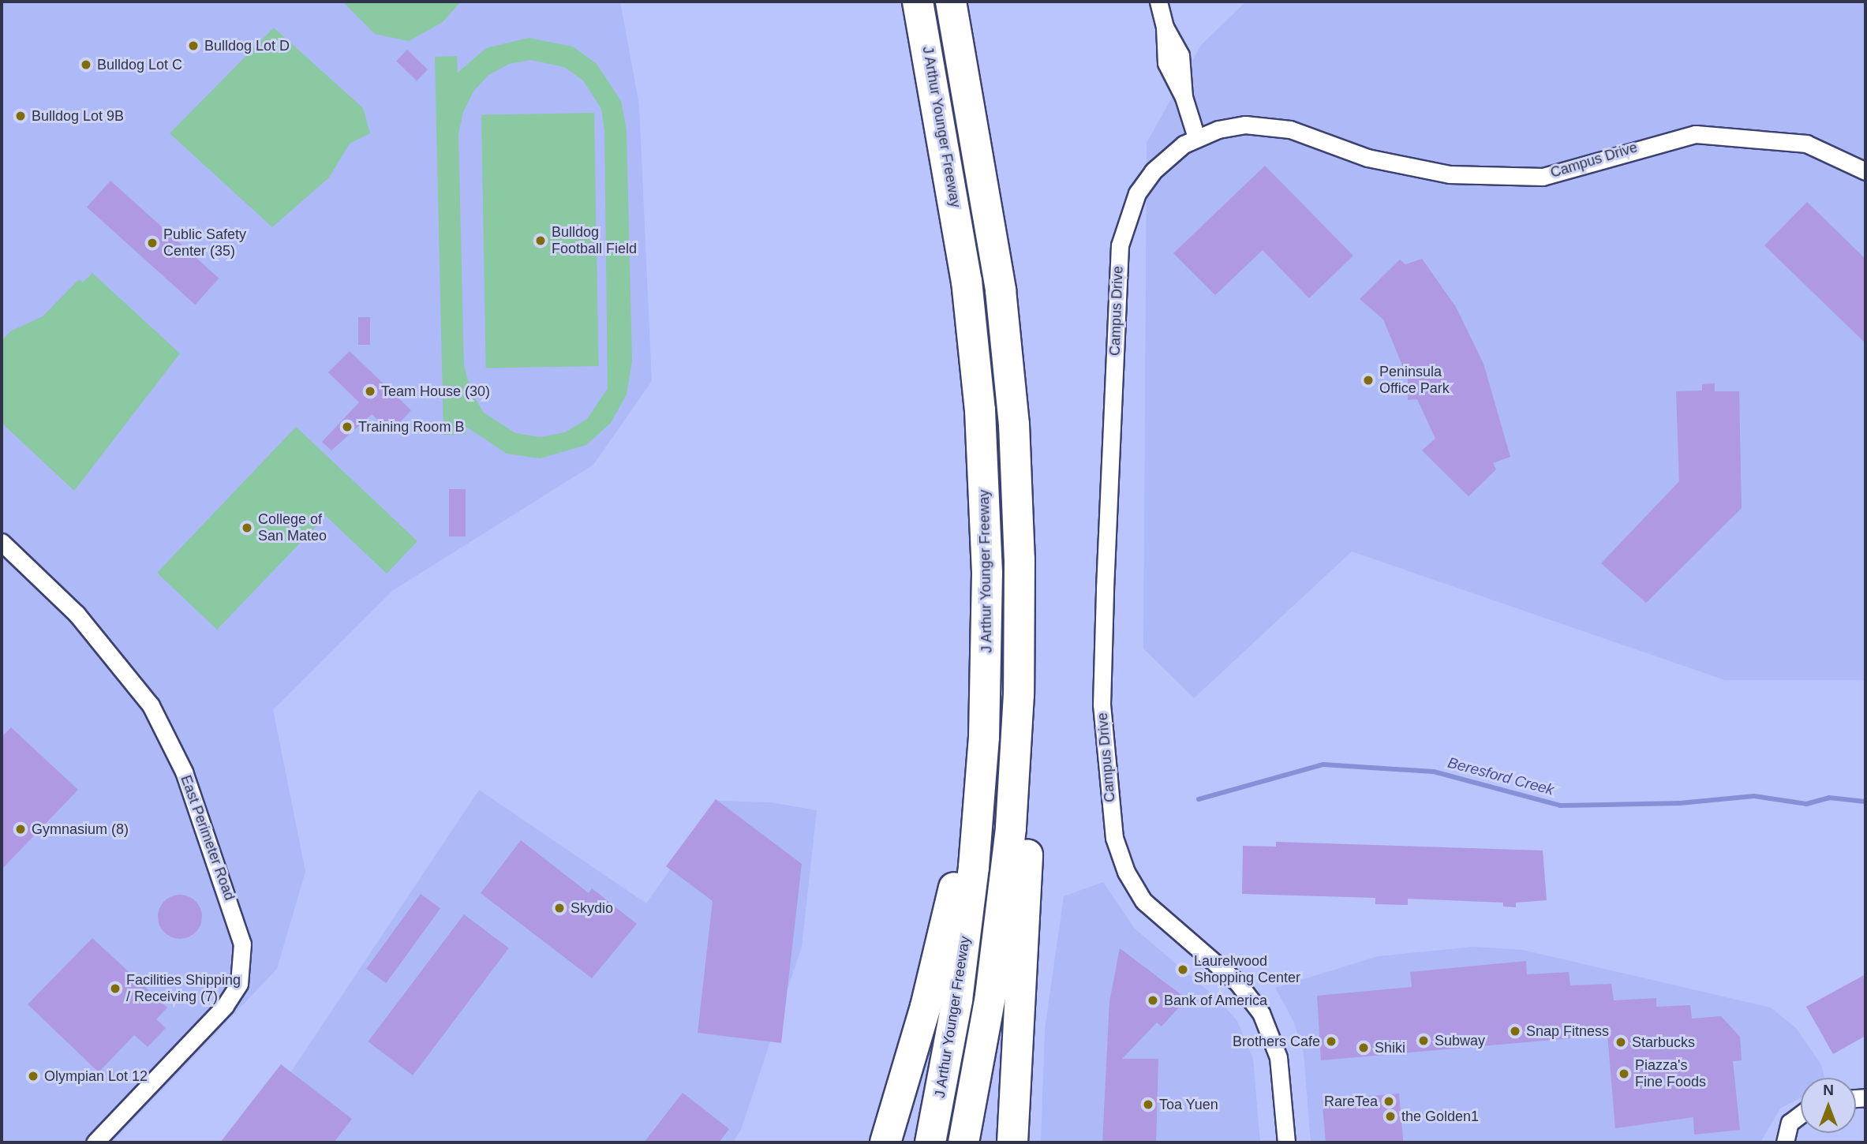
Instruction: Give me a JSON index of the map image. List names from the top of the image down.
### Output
{
  "streets": {
    "highway": ["J Arthur Younger Freeway"],
    "street": ["Campus Drive", "East Perimeter Road"]
  },
  "water": ["Beresford Creek"],
  "places": [
    "Bulldog Lot D",
    "Bulldog Lot C",
    "Bulldog Lot 9B",
    "Bulldog Football Field",
    "Public Safety Center (35)",
    "Peninsula Office Park",
    "Team House (30)",
    "Training Room B",
    "College of San Mateo",
    "Gymnasium (8)",
    "Skydio",
    "Laurelwood Shopping Center",
    "Facilities Shipping / Receiving (7)",
    "Bank of America",
    "Snap Fitness",
    "Subway",
    "Brothers Cafe",
    "Starbucks",
    "Shiki",
    "Piazza's Fine Foods",
    "Olympian Lot 12",
    "RareTea",
    "Toa Yuen",
    "the Golden1"
  ],
  "north": "top"
}
